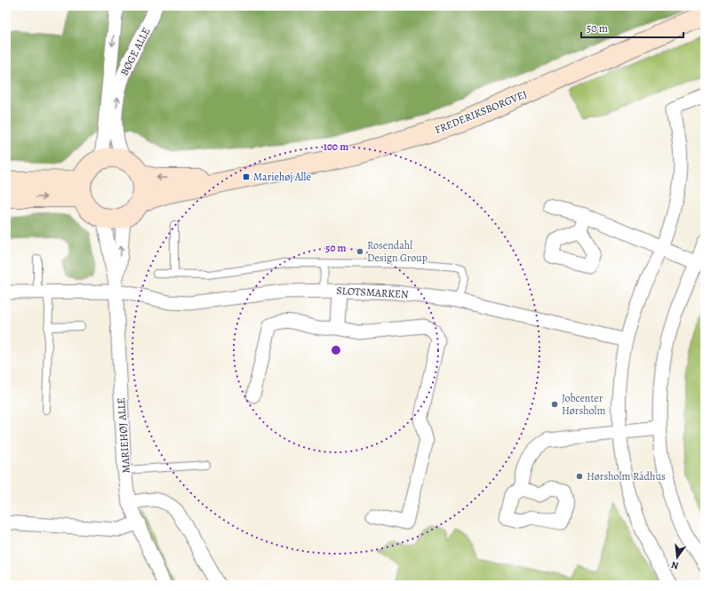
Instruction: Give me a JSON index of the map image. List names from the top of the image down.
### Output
{
  "streets": {
    "main road": ["FREDERIKSBORGVEJ"],
    "street": ["BØGE ALLE", "SLOTSMARKEN", "MARIEHØJ ALLE"]
  },
  "crossings": [
    ["BØGE ALLE", "FREDERIKSBORGVEJ"],
    ["BØGE ALLE", "MARIEHØJ ALLE"],
    ["FREDERIKSBORGVEJ", "MARIEHØJ ALLE"],
    ["SLOTSMARKEN", "MARIEHØJ ALLE"]
  ],
  "places": {
    "transit": ["Mariehøj Alle"],
    "other": ["Rosendahl Design Group", "Jobcenter Hørsholm", "Hørsholm Rådhus"]
  },
  "scale_bar": "50 m",
  "north": "bottom",
  "rings": ["100 m", "50 m"]
}
